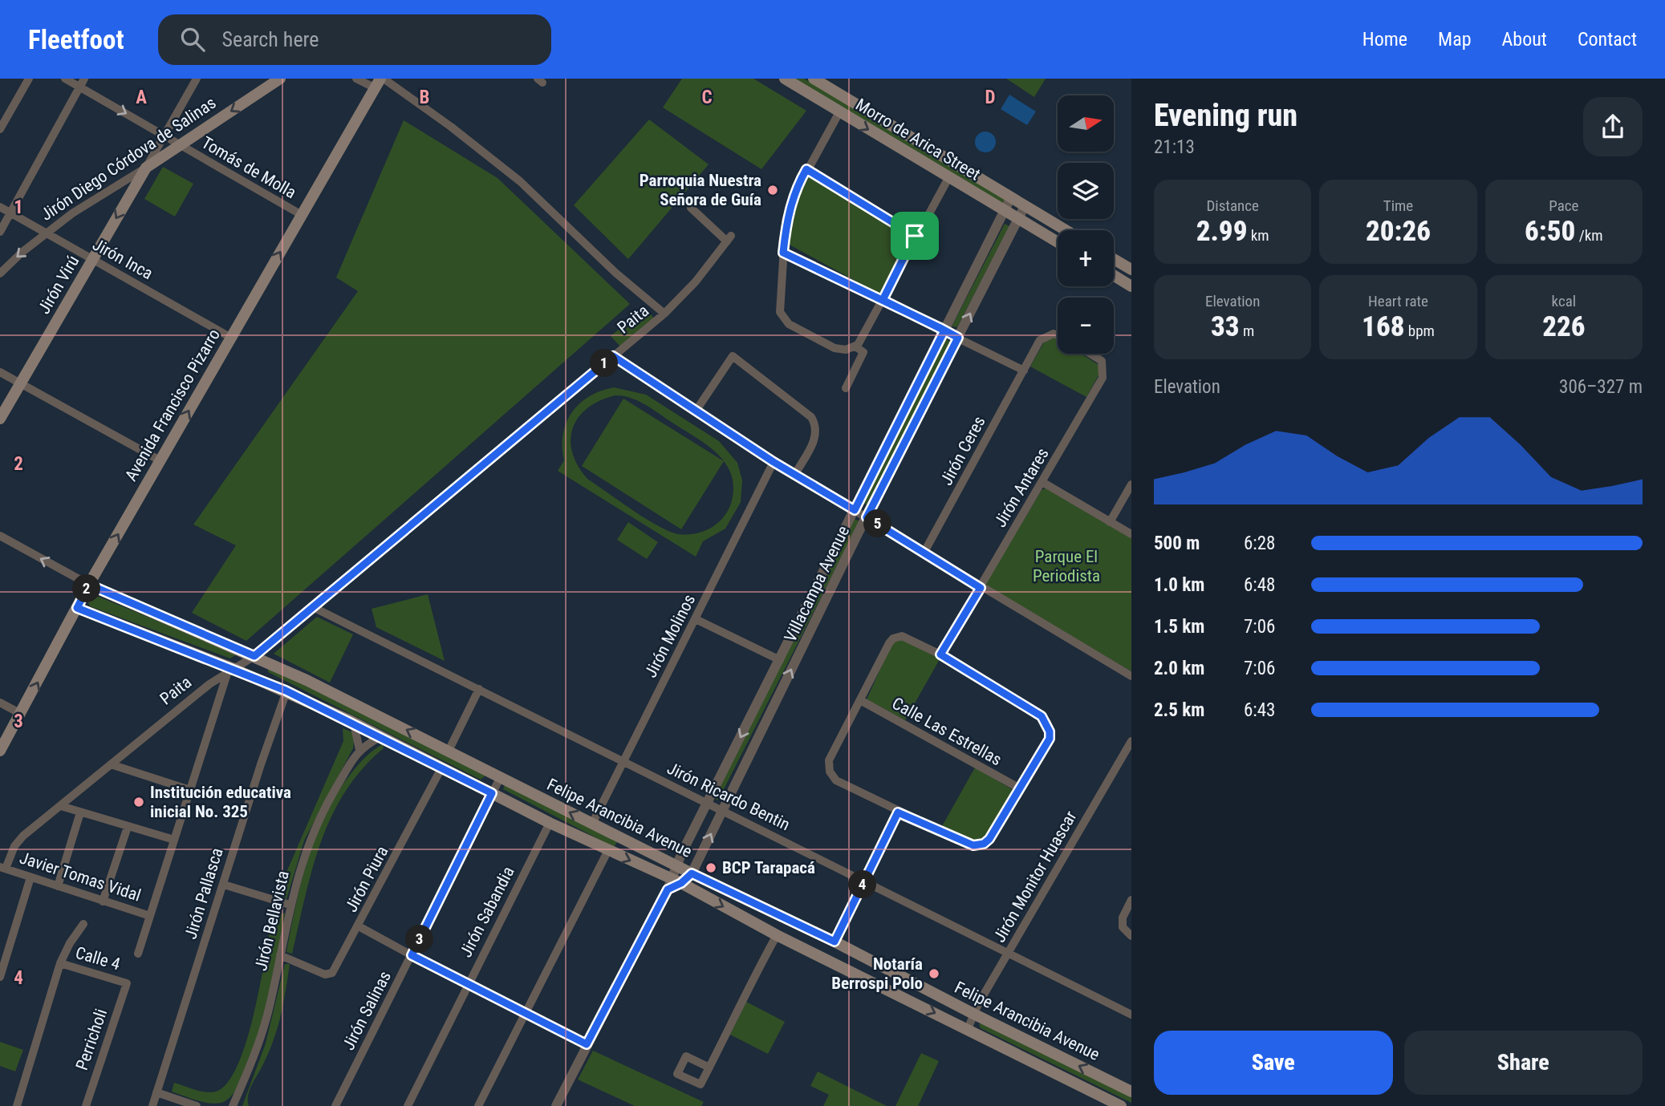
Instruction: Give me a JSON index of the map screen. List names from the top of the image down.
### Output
{
  "streets": {
    "main road": [
      "Morro de Arica Street",
      "Jirón Diego Córdova de Salinas",
      "Jirón Virú",
      "Avenida Francisco Pizarro",
      "Felipe Arancibia Avenue"
    ],
    "street": [
      "Tomás de Molla",
      "Jirón Inca",
      "Paita",
      "Jirón Ceres",
      "Jirón Antares",
      "Villacampa Avenue",
      "Jirón Molinos",
      "Calle Las Estrellas",
      "Jirón Ricardo Bentin",
      "Javier Tomas Vidal",
      "Jirón Monitor Huascar",
      "Jirón Piura",
      "Jirón Pallasca",
      "Jirón Sabandia",
      "Jirón Bellavista",
      "Calle 4",
      "Jirón Salinas",
      "Perricholi"
    ]
  },
  "crossings": [
    ["Morro de Arica Street", "Villacampa Avenue"],
    ["Jirón Diego Córdova de Salinas", "Tomás de Molla"],
    ["Jirón Diego Córdova de Salinas", "Jirón Inca"],
    ["Jirón Diego Córdova de Salinas", "Jirón Virú"],
    ["Tomás de Molla", "Avenida Francisco Pizarro"],
    ["Jirón Inca", "Jirón Virú"],
    ["Jirón Inca", "Avenida Francisco Pizarro"],
    ["Paita", "Jirón Ricardo Bentin"],
    ["Paita", "Felipe Arancibia Avenue"],
    ["Paita", "Javier Tomas Vidal"],
    ["Avenida Francisco Pizarro", "Felipe Arancibia Avenue"],
    ["Villacampa Avenue", "Jirón Ricardo Bentin"],
    ["Villacampa Avenue", "Felipe Arancibia Avenue"],
    ["Jirón Molinos", "Jirón Ricardo Bentin"],
    ["Jirón Molinos", "Felipe Arancibia Avenue"],
    ["Jirón Ricardo Bentin", "Jirón Monitor Huascar"],
    ["Felipe Arancibia Avenue", "Jirón Monitor Huascar"],
    ["Felipe Arancibia Avenue", "Jirón Piura"],
    ["Felipe Arancibia Avenue", "Jirón Pallasca"],
    ["Felipe Arancibia Avenue", "Jirón Sabandia"],
    ["Felipe Arancibia Avenue", "Jirón Salinas"],
    ["Jirón Piura", "Jirón Bellavista"],
    ["Calle 4", "Perricholi"]
  ],
  "one_way": [
    "Jirón Diego Córdova de Salinas",
    "Tomás de Molla",
    "Jirón Virú",
    "Avenida Francisco Pizarro"
  ],
  "parks": ["Parque El Periodista"],
  "places": [
    "Parroquia Nuestra Señora de Guía",
    "Institución educativa inicial No. 325",
    "BCP Tarapacá",
    "Notaría Berrospi Polo"
  ],
  "north": "right",
  "page": {
    "header": "Fleetfoot",
    "search": "Search here",
    "nav": [
      "Home",
      "Map",
      "About",
      "Contact"
    ],
    "heading": ["Evening run", "21:13"],
    "map_buttons": ["+", "−"],
    "stats": [
      ["Distance", "2.99 km"],
      ["Time", "20:26"],
      ["Pace", "6:50 /km"],
      ["Elevation", "33 m"],
      ["Heart rate", "168 bpm"],
      ["kcal", "226"]
    ],
    "pins": [
      "1",
      "5",
      "2",
      "4",
      "3"
    ],
    "chart": ["Elevation", "306–327 m"],
    "list": [
      {
        "name": "500 m",
        "note": "6:28"
      },
      {
        "name": "1.0 km",
        "note": "6:48"
      },
      {
        "name": "1.5 km",
        "note": "7:06"
      },
      {
        "name": "2.0 km",
        "note": "7:06"
      },
      {
        "name": "2.5 km",
        "note": "6:43"
      }
    ],
    "buttons": ["Save", "Share"]
  },
  "grid": {
    "columns": [
      "A",
      "B",
      "C",
      "D"
    ],
    "rows": [
      "1",
      "2",
      "3",
      "4"
    ]
  }
}
